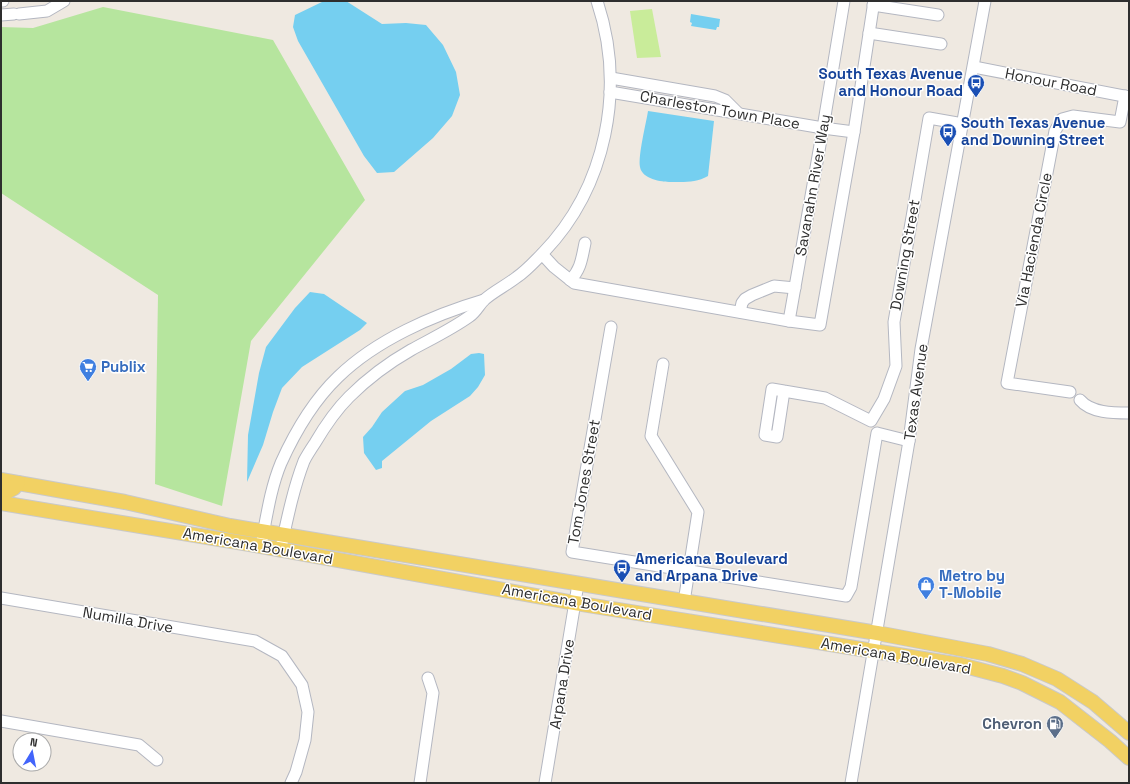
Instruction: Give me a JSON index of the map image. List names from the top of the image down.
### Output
{
  "streets": {
    "main road": ["Americana Boulevard"],
    "street": [
      "Honour Road",
      "Charleston Town Place",
      "Savanahn River Way",
      "Via Hacienda Circle",
      "Downing Street",
      "Texas Avenue",
      "Tom Jones Street",
      "Numilla Drive",
      "Arpana Drive"
    ]
  },
  "crossings": [
    ["Honour Road", "Via Hacienda Circle"],
    ["Honour Road", "Texas Avenue"],
    ["Charleston Town Place", "Savanahn River Way"],
    ["Downing Street", "Texas Avenue"],
    ["Texas Avenue", "Tom Jones Street"],
    ["Texas Avenue", "Americana Boulevard"],
    ["Americana Boulevard", "Arpana Drive"]
  ],
  "places": {
    "bus stop": ["South Texas Avenue and Honour Road", "South Texas Avenue and Downing Street", "Americana Boulevard and Arpana Drive"],
    "supermarket": ["Publix"],
    "shop": ["Metro by T-Mobile"],
    "fuel station": ["Chevron"]
  },
  "north": "top"
}
